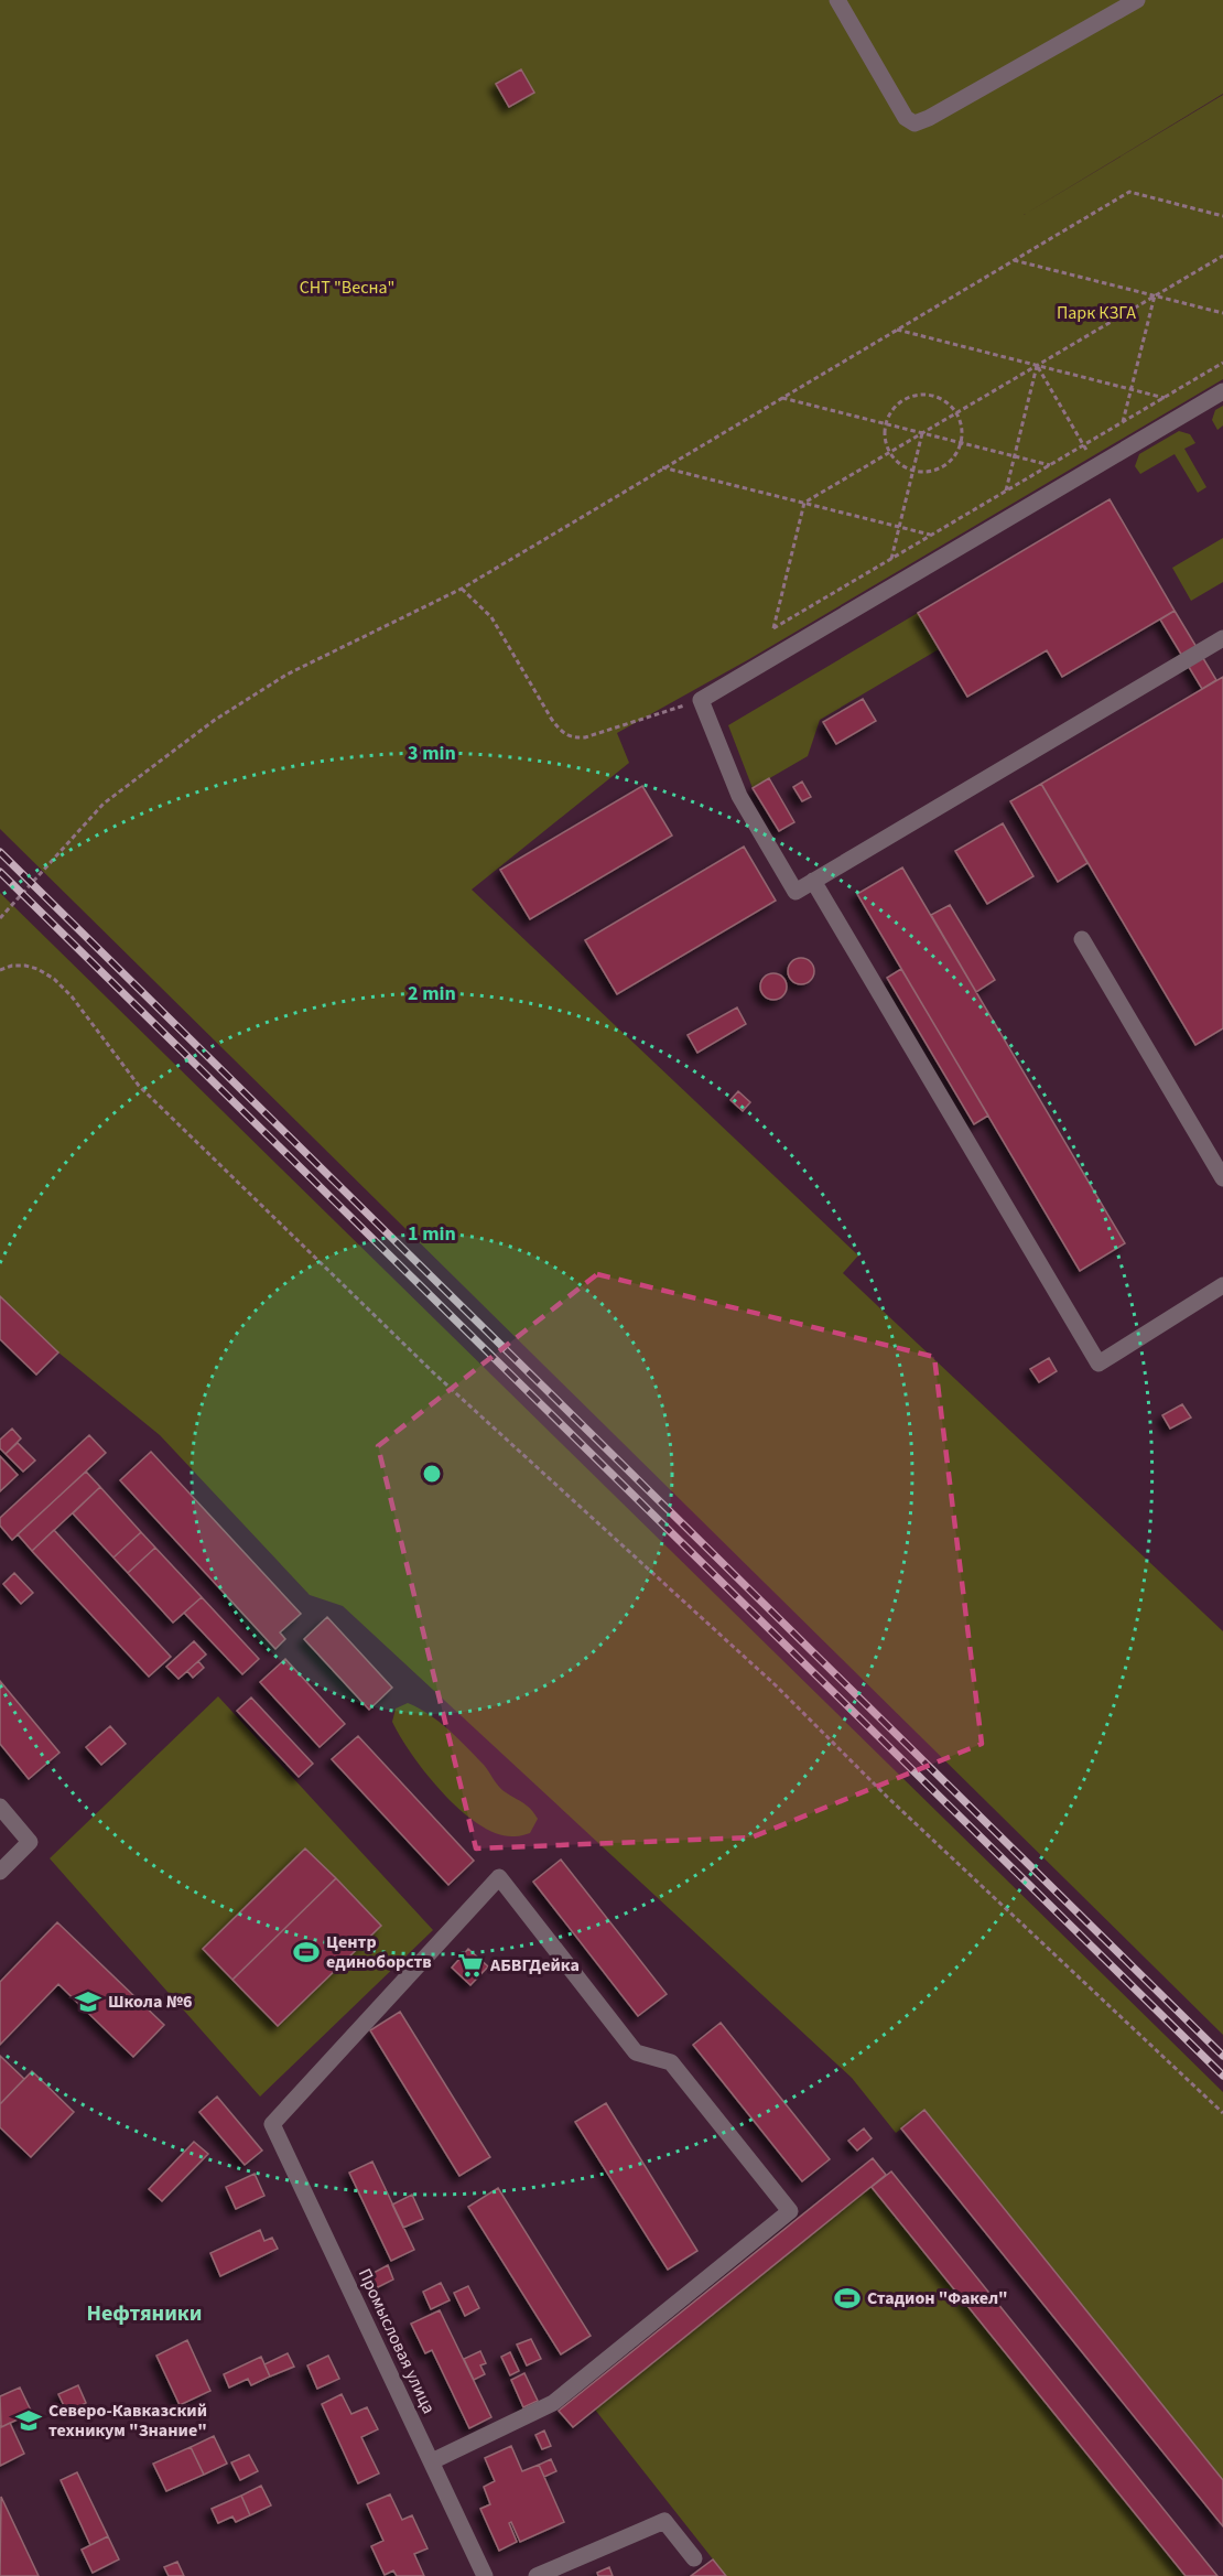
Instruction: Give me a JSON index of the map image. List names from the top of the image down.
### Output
{
  "streets": {
    "street": ["Промысловая улица"]
  },
  "districts": ["Нефтяники"],
  "parks": ["СНТ \"Весна\"", "Парк КЗГА"],
  "places": {
    "sports": ["Центр единоборств", "Стадион \"Факел\""],
    "supermarket": ["АБВГДейка"],
    "school or university": ["Школа №6", "Северо-Кавказский техникум \"Знание\""]
  },
  "rings": ["3 min", "2 min", "1 min"]
}
